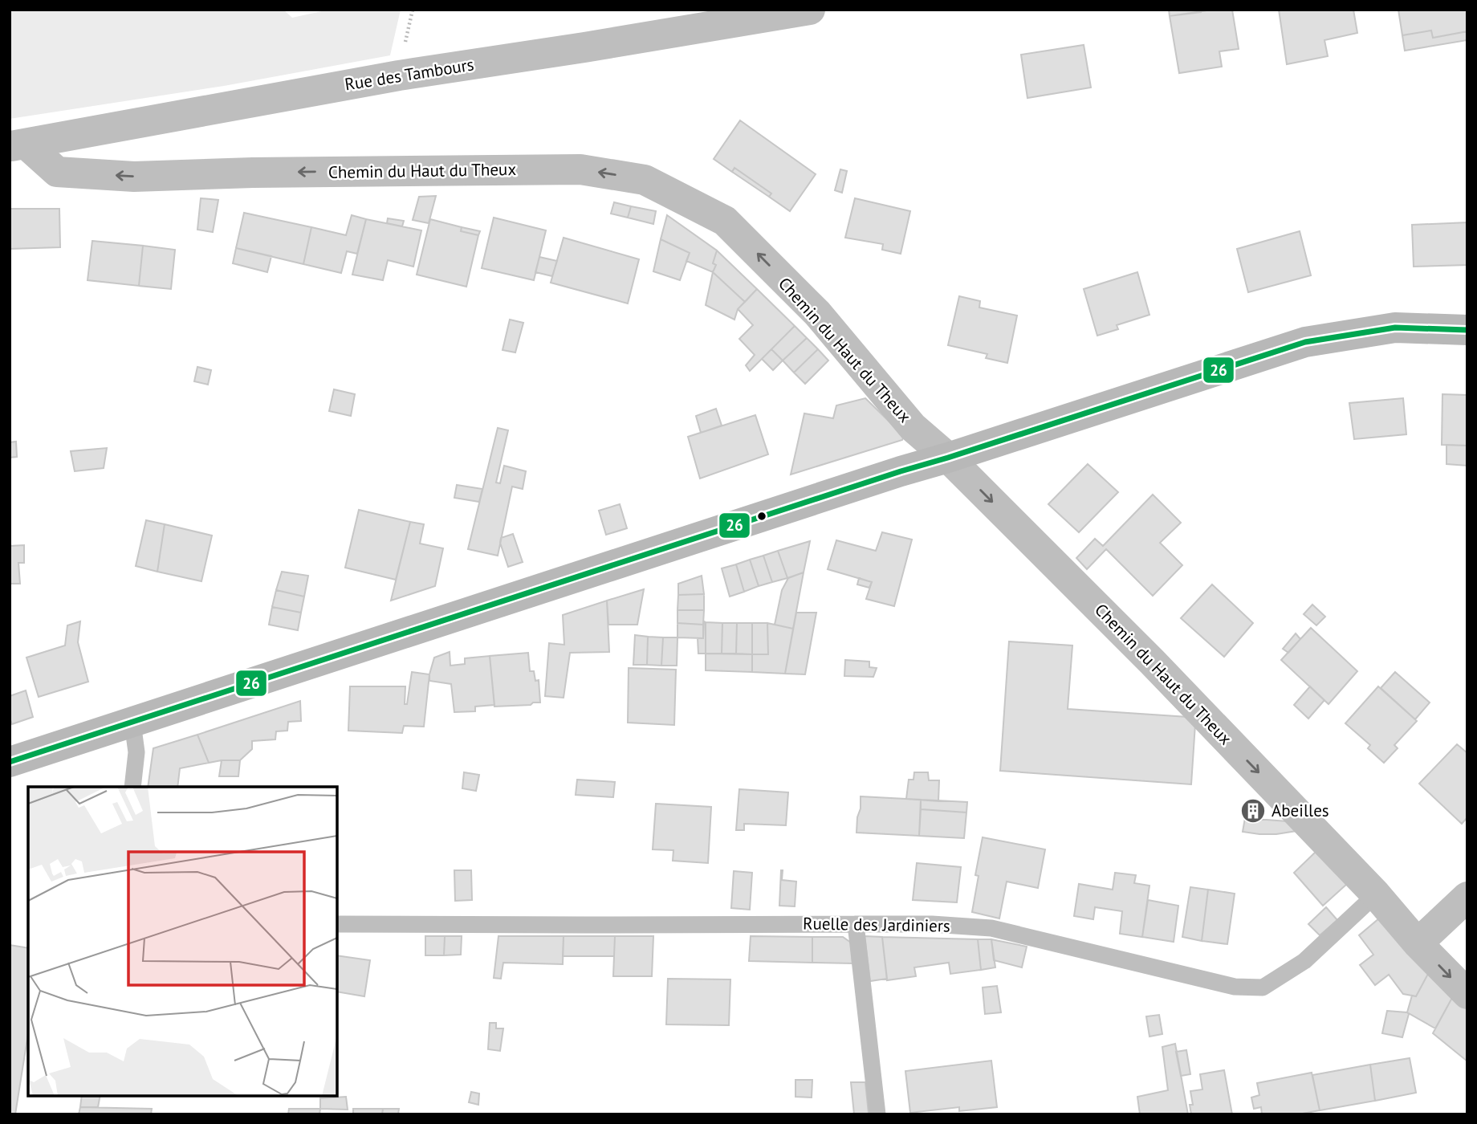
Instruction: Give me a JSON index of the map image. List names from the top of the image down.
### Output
{
  "streets": {
    "street": ["Rue des Tambours", "Chemin du Haut du Theux"],
    "lane": ["Ruelle des Jardiniers"]
  },
  "crossings": [
    ["Rue des Tambours", "Chemin du Haut du Theux"],
    ["Chemin du Haut du Theux", "Ruelle des Jardiniers"]
  ],
  "places": {
    "building": ["Abeilles"]
  },
  "lines": ["transit line 26"]
}
